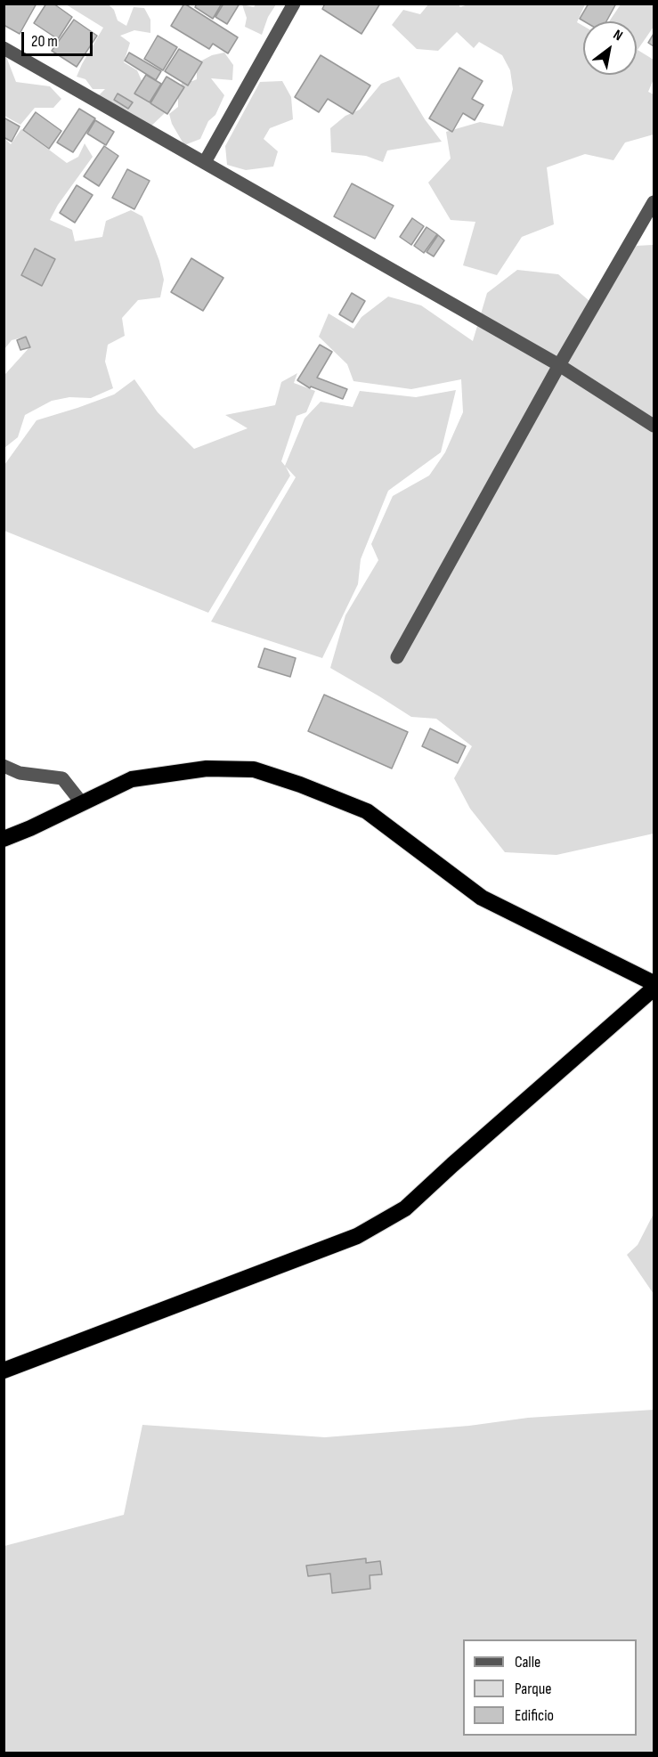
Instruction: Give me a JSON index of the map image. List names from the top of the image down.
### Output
{
  "legend": ["Calle", "Parque", "Edificio"],
  "scale_bar": "20 m",
  "north": "top right"
}
